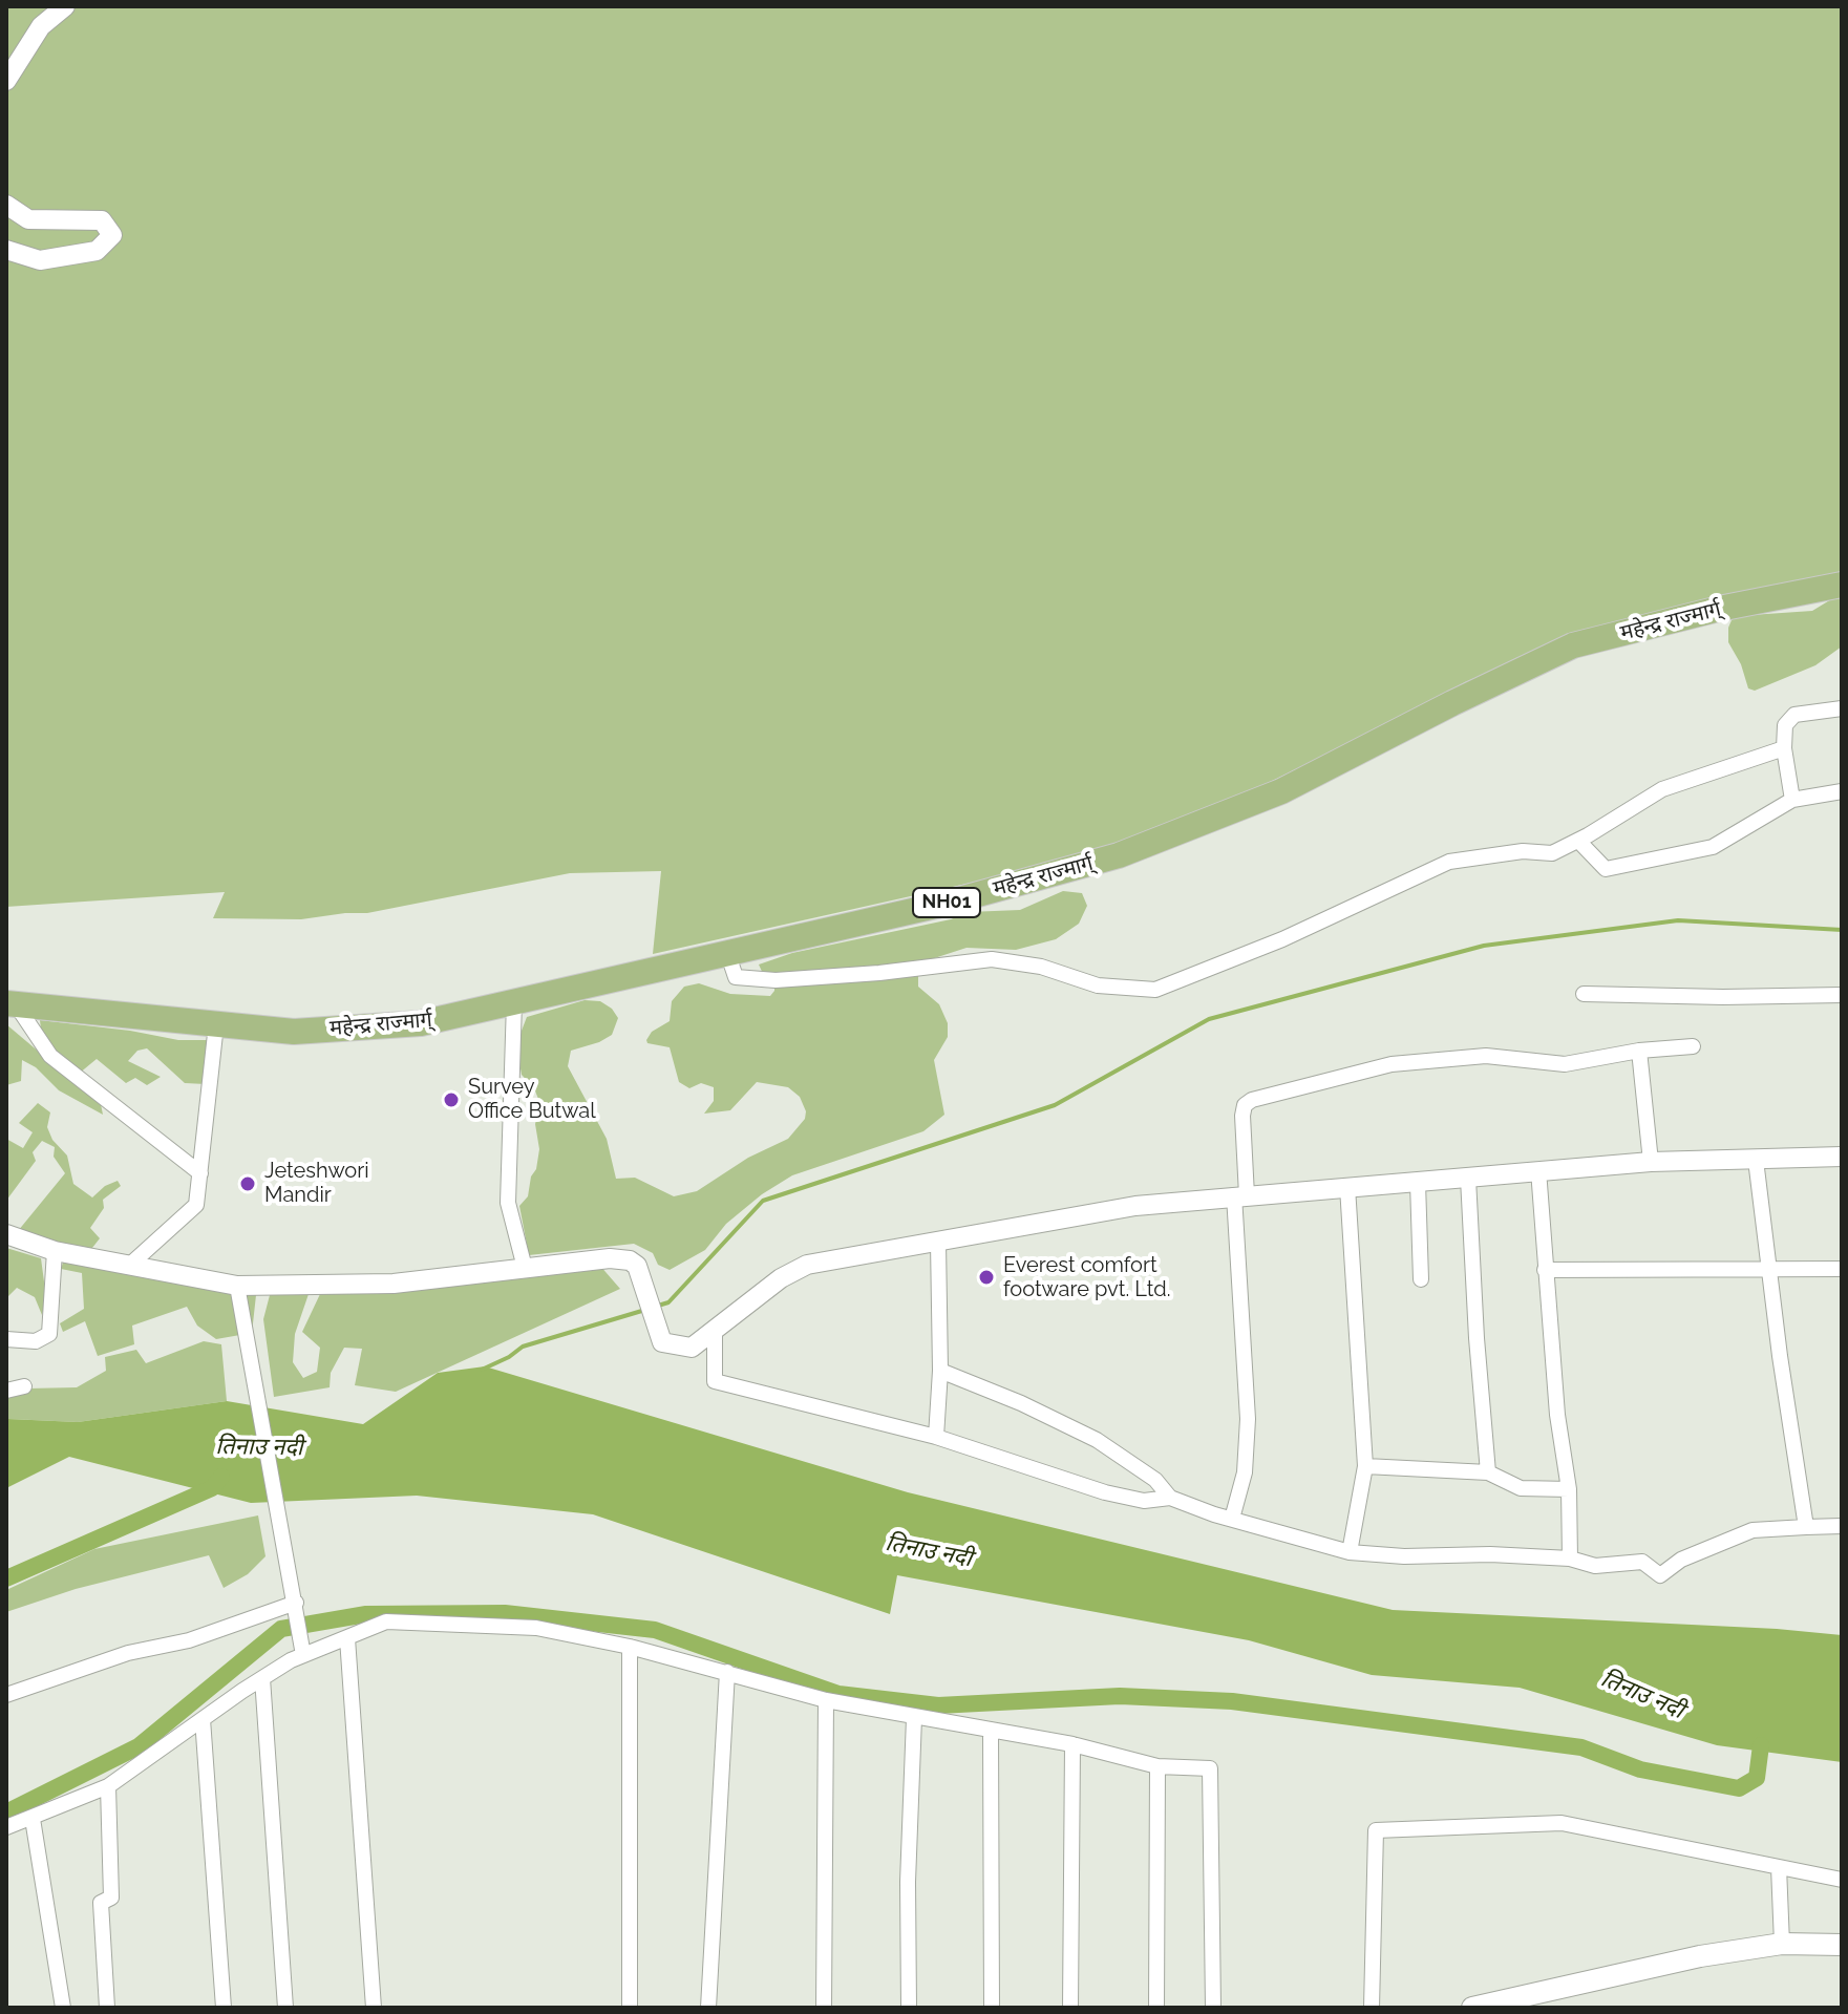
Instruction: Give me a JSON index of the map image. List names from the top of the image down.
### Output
{
  "streets": {
    "highway": ["महेन्द्र राज्मार्ग्", "NH01"]
  },
  "water": ["तिनाउ नदी"],
  "places": ["Survey Office Butwal", "Jeteshwori Mandir", "Everest comfort footware pvt. Ltd."]
}
